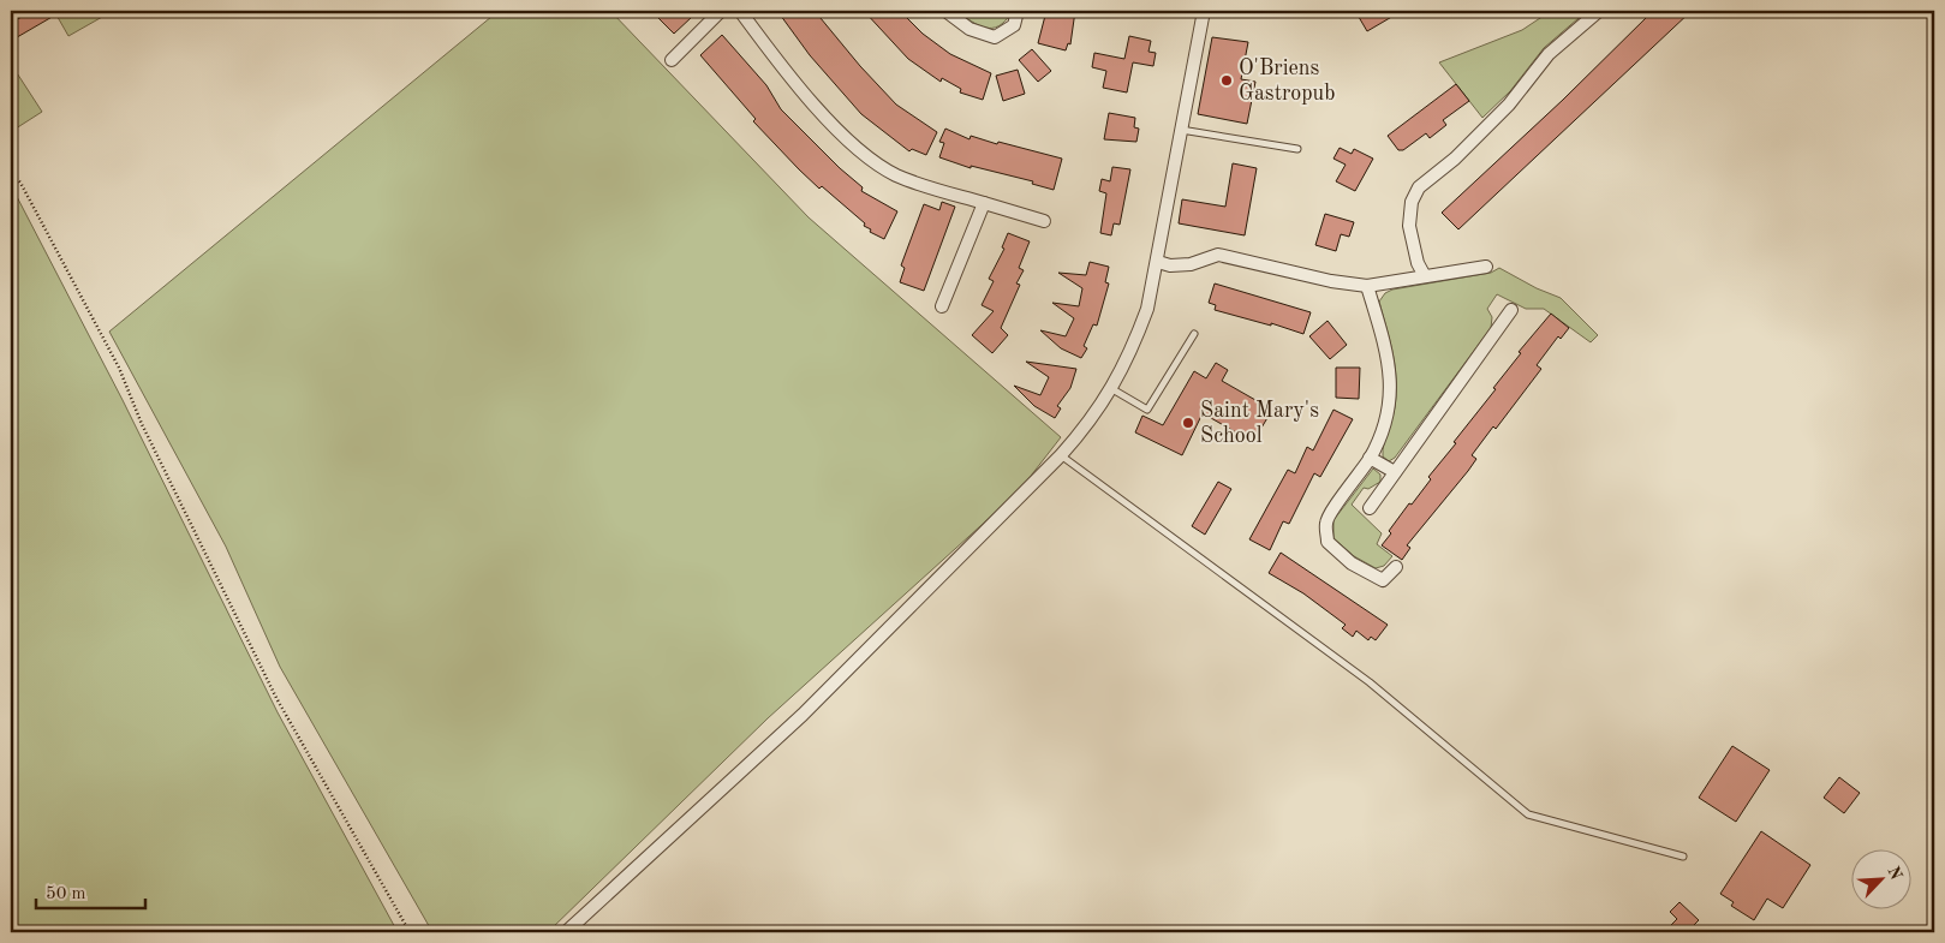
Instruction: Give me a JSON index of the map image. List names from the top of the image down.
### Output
{
  "places": ["O'Briens Gastropub", "Saint Mary's School"],
  "scale_bar": "50 m",
  "north": "top right"
}
